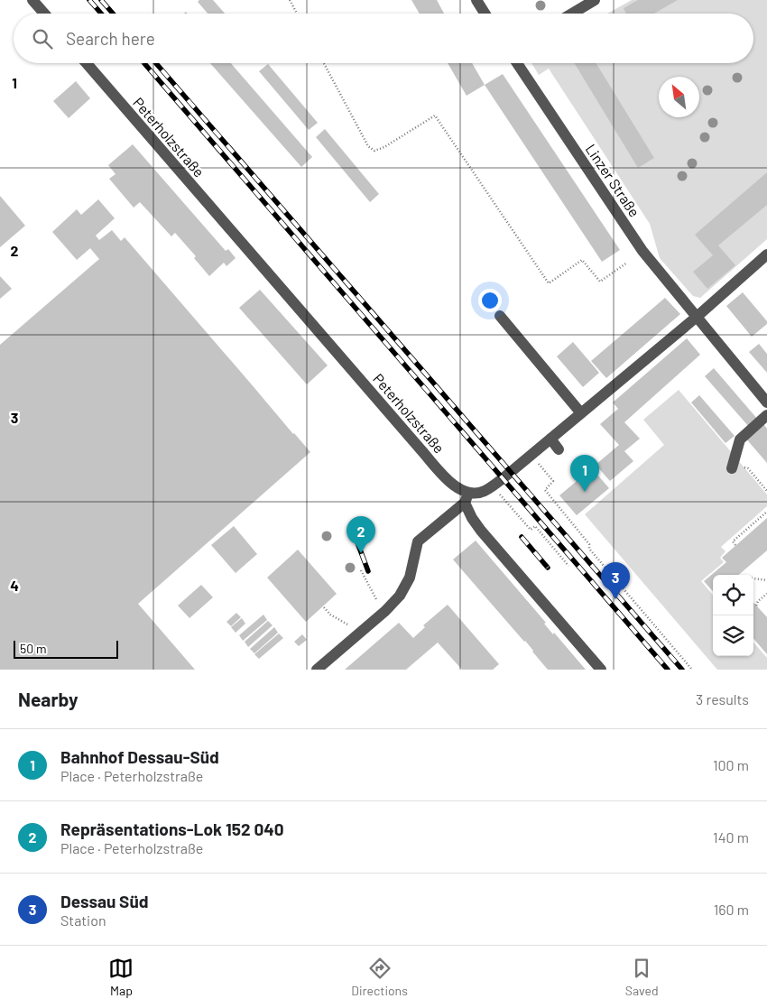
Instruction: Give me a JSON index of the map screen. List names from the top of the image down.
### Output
{
  "streets": {
    "street": ["Peterholzstraße", "Linzer Straße"]
  },
  "scale_bar": "50 m",
  "north": "top left",
  "page": {
    "search": "Search here",
    "pins": ["1", "2", "3"],
    "scale": "50 m",
    "heading": ["Nearby", "3 results"],
    "list": [
      {
        "mark": "1",
        "name": "Bahnhof Dessau-Süd",
        "note": "Place · Peterholzstraße",
        "value": "100 m"
      },
      {
        "mark": "2",
        "name": "Repräsentations-Lok 152 040",
        "note": "Place · Peterholzstraße",
        "value": "140 m"
      },
      {
        "mark": "3",
        "name": "Dessau Süd",
        "note": "Station",
        "value": "160 m"
      }
    ],
    "nav": ["Map", "Directions", "Saved"]
  },
  "grid": {
    "rows": [
      "1",
      "2",
      "3",
      "4"
    ]
  }
}
